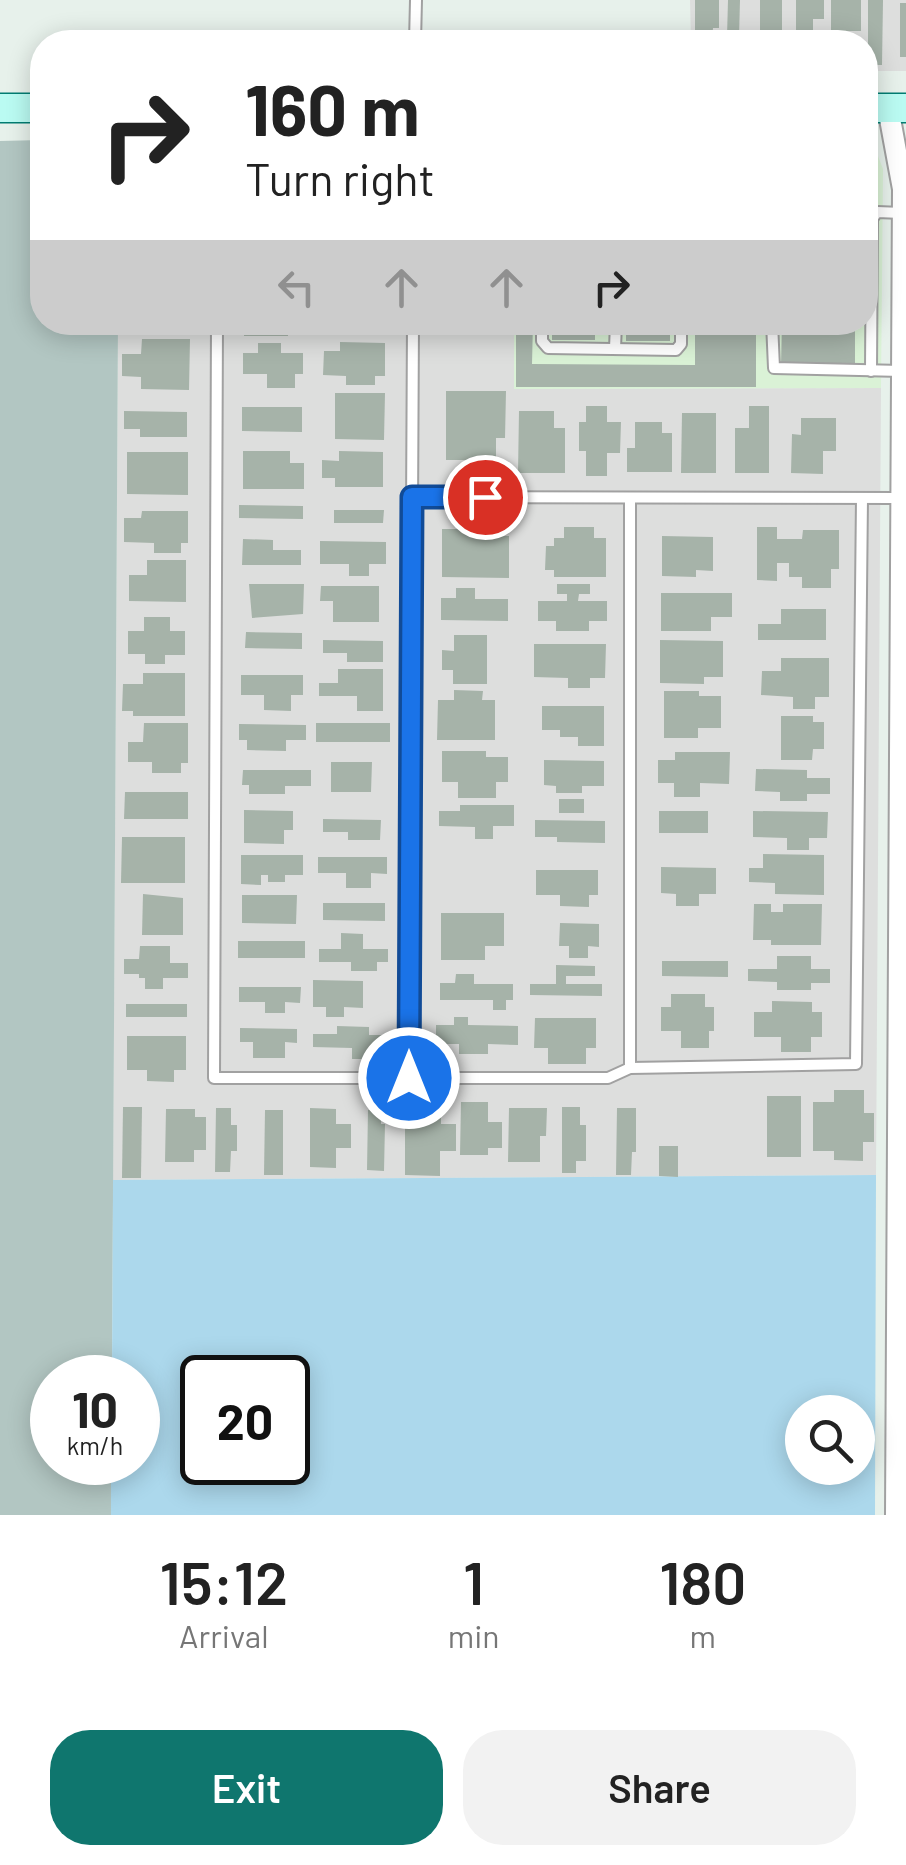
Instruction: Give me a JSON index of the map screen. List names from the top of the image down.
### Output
{
  "page": {
    "turn": ["160 m", "Turn right"],
    "speed": "10 km/h",
    "limit": "20",
    "eta": [
      "15:12",
      "Arrival",
      "1",
      "min",
      "180",
      "m"
    ],
    "buttons": ["Exit", "Share"]
  }
}
